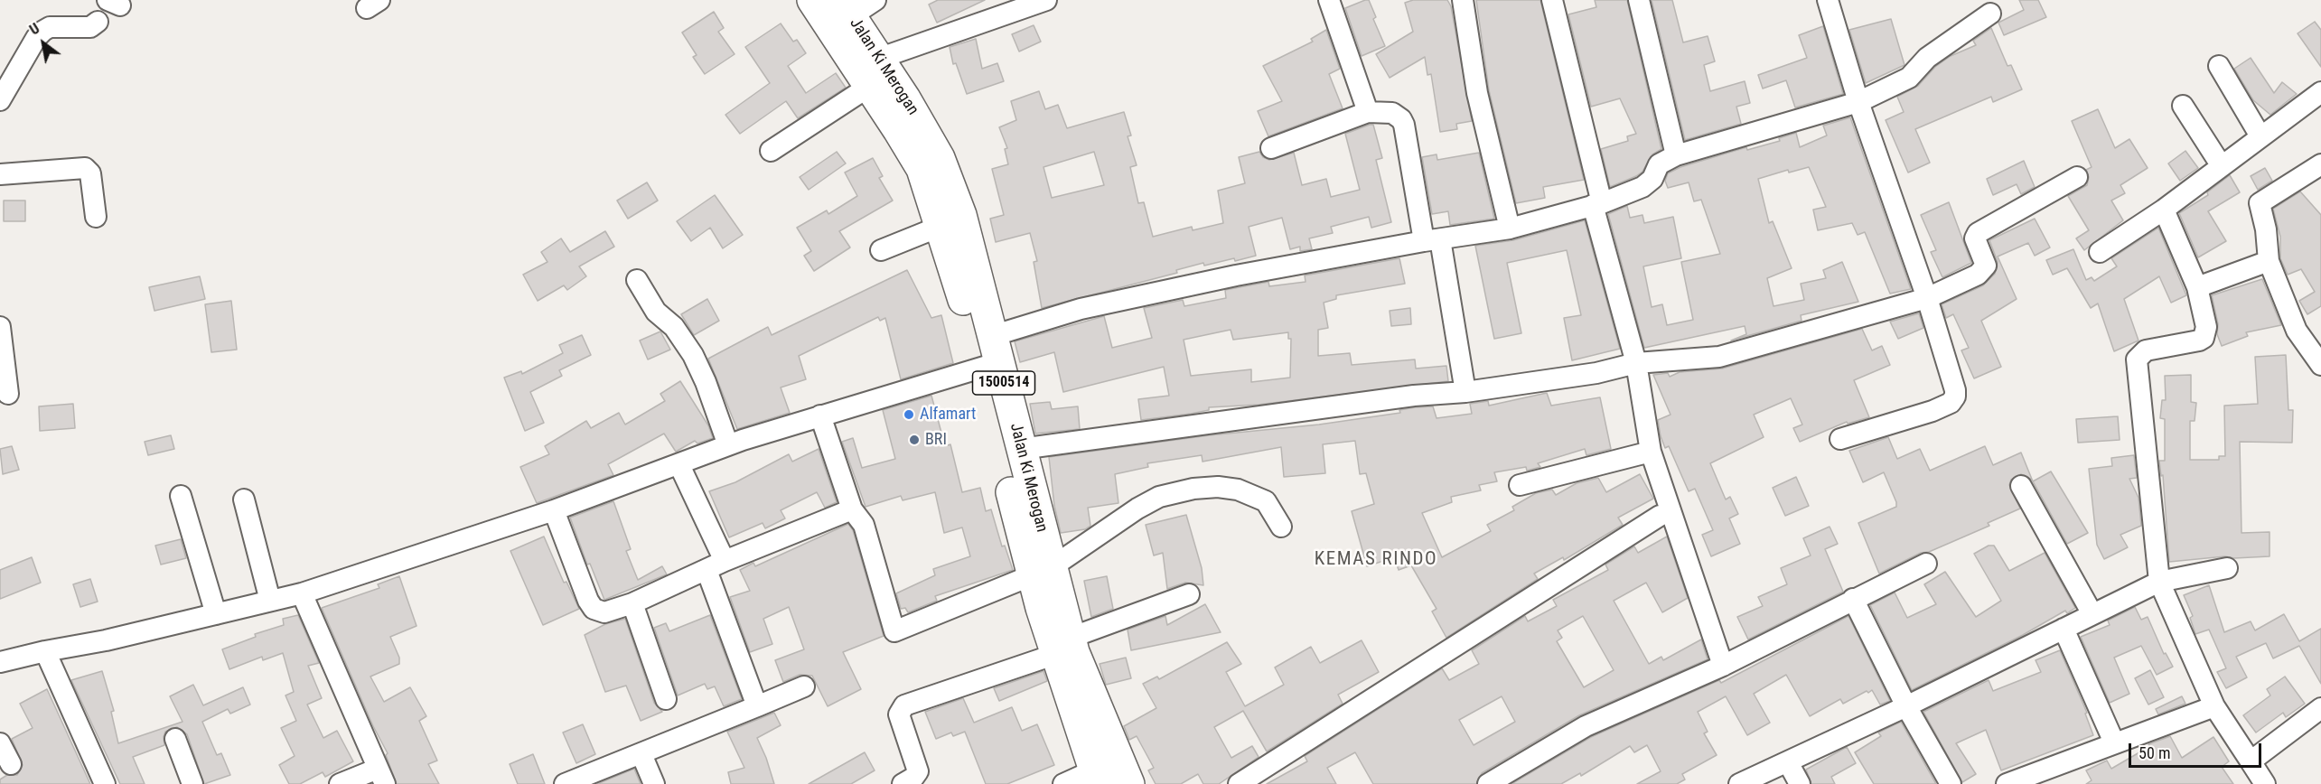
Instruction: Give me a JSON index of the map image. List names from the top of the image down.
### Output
{
  "streets": {
    "highway": ["Jalan Ki Merogan", "1500514"]
  },
  "districts": ["KEMAS RINDO"],
  "places": ["Alfamart", "BRI"],
  "scale_bar": "50 m",
  "north": "top left"
}
